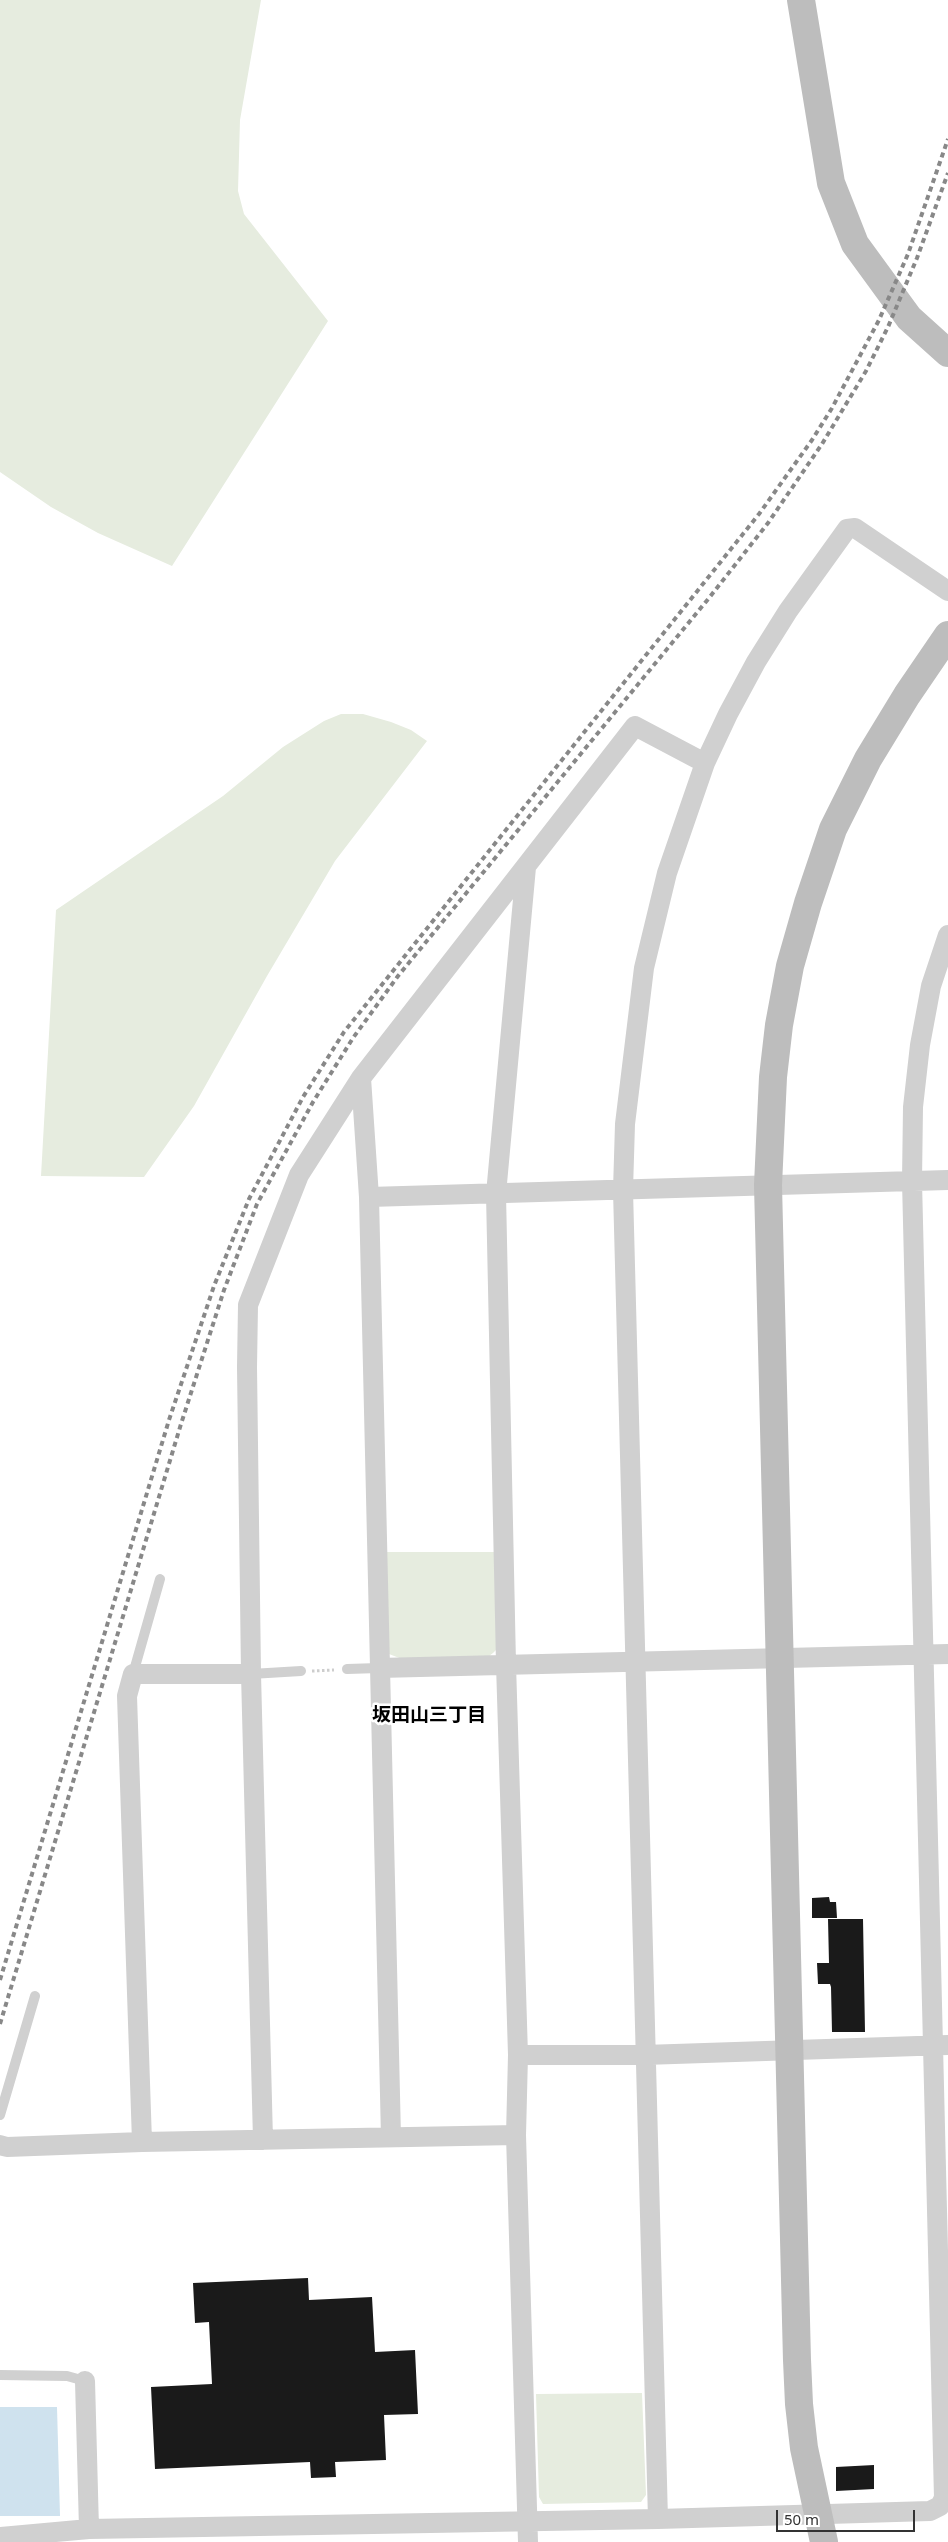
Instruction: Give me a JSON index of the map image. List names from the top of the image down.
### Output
{
  "districts": ["坂田山三丁目"],
  "scale_bar": "50 m"
}
